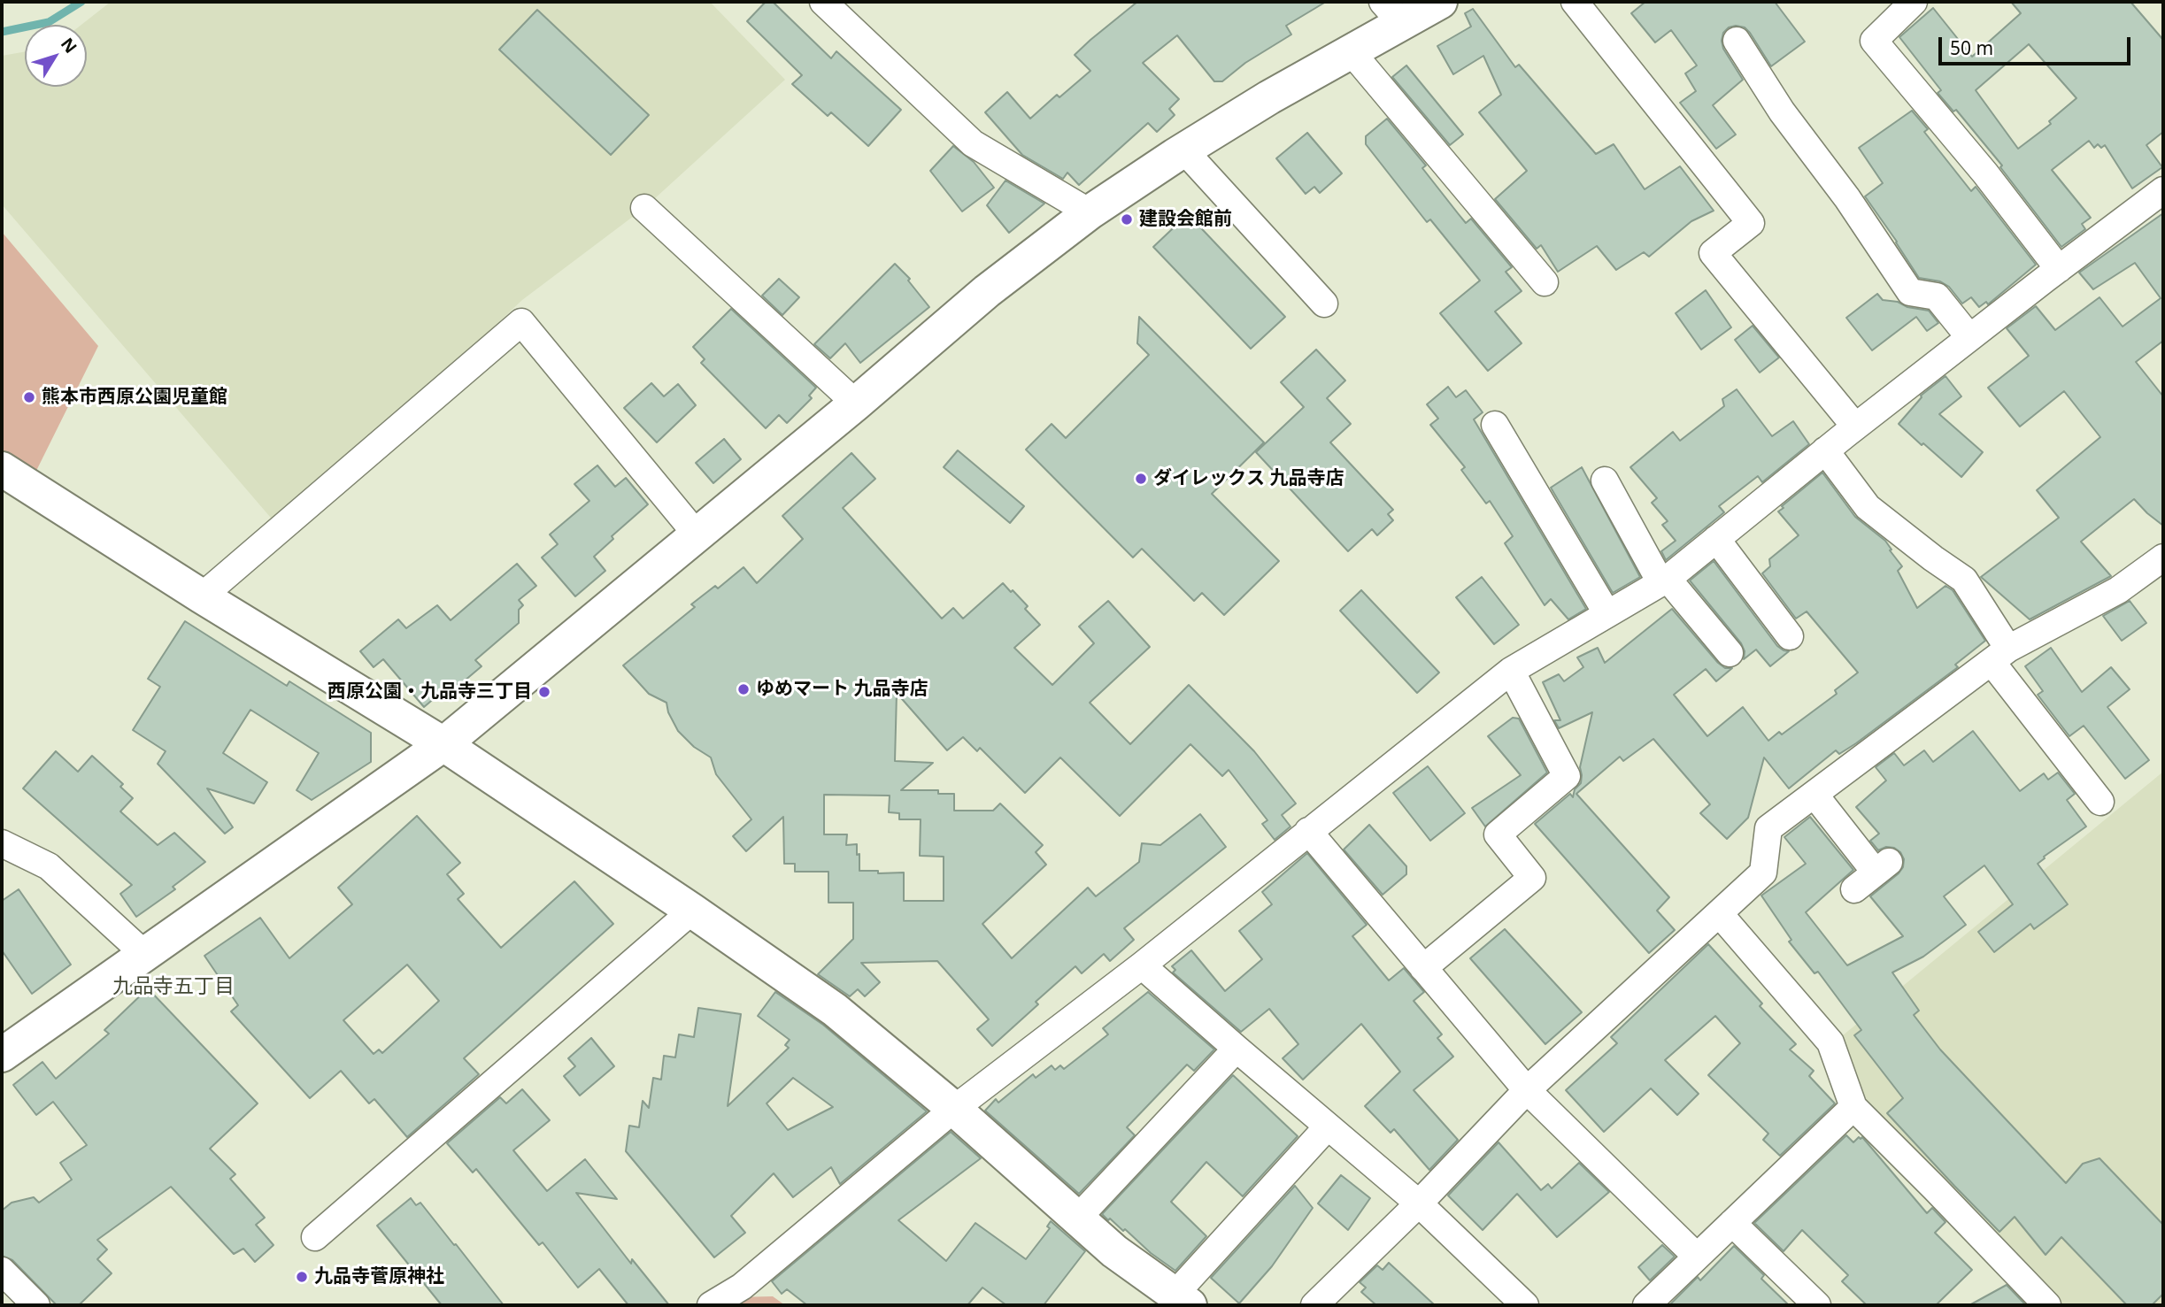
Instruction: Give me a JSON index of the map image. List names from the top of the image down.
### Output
{
  "districts": ["九品寺五丁目"],
  "places": [
    "建設会館前",
    "熊本市西原公園児童館",
    "ダイレックス 九品寺店",
    "ゆめマート 九品寺店",
    "西原公園・九品寺三丁目",
    "九品寺菅原神社"
  ],
  "scale_bar": "50 m",
  "north": "top right"
}
